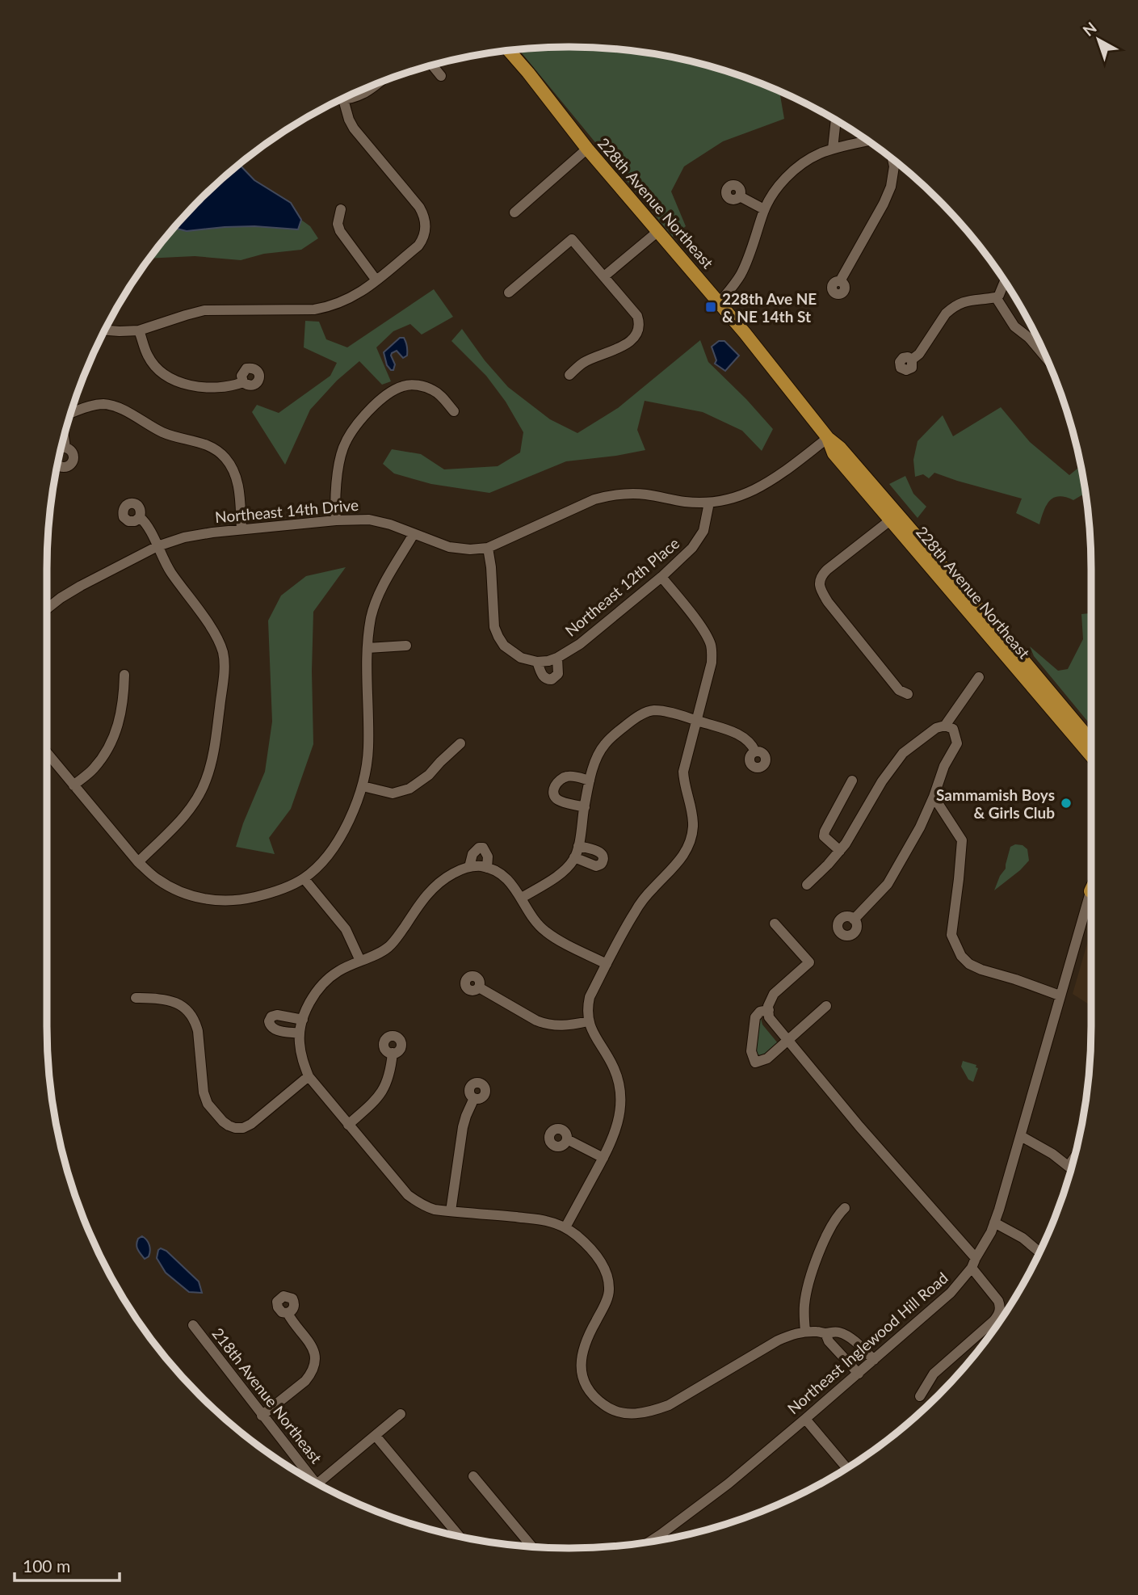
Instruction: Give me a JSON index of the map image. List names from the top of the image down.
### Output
{
  "streets": {
    "main road": ["228th Avenue Northeast"],
    "street": [
      "Northeast 14th Drive",
      "Northeast 12th Place",
      "Northeast Inglewood Hill Road",
      "218th Avenue Northeast"
    ]
  },
  "crossings": [
    ["Northeast 14th Drive", "Northeast 12th Place"]
  ],
  "places": {
    "transit": ["228th Ave NE & NE 14th St"],
    "other": ["Sammamish Boys & Girls Club"]
  },
  "scale_bar": "100 m",
  "north": "top left"
}
